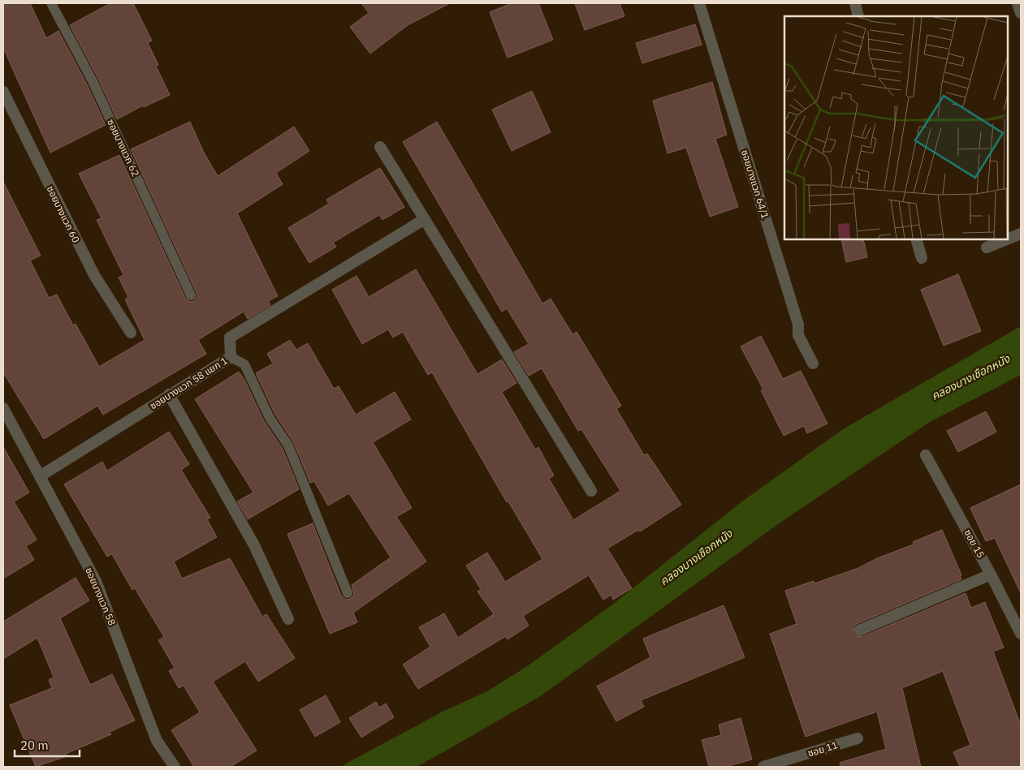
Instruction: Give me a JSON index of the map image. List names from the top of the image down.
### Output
{
  "streets": {
    "street": [
      "ซอยบางแวก 64/1",
      "ซอยบางแวก 60",
      "ซอยบางแวก 58 แยก 1",
      "ซอย 15",
      "ซอยบางแวก 58",
      "ซอย 11"
    ],
    "lane": ["ซอยบางแวก 62"]
  },
  "crossings": [
    ["ซอยบางแวก 58 แยก 1", "ซอยบางแวก 58"]
  ],
  "water": ["คลองบางเชือกหนัง"],
  "scale_bar": "20 m"
}
